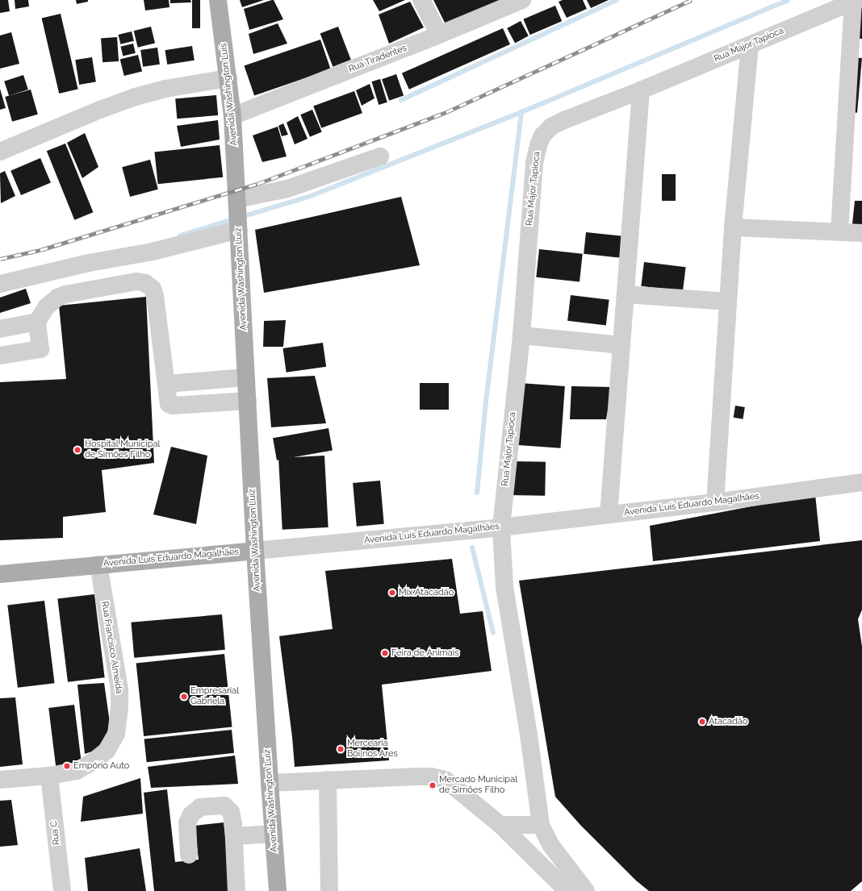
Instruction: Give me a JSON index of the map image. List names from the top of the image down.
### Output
{
  "streets": {
    "main road": ["Avenida Washington Luís", "Avenida Washington Luiz", "Avenida Luís Eduardo Magalhães"],
    "street": [
      "Rua Major Tapioca",
      "Rua Tiradentes",
      "Rua Francisco Almeida",
      "Rua C"
    ]
  },
  "crossings": [
    ["Rua Major Tapioca", "Avenida Luís Eduardo Magalhães"],
    ["Rua Tiradentes", "Avenida Washington Luís"],
    ["Avenida Washington Luís", "Avenida Washington Luiz"],
    ["Avenida Washington Luiz", "Avenida Luís Eduardo Magalhães"],
    ["Avenida Luís Eduardo Magalhães", "Rua Francisco Almeida"],
    ["Rua Francisco Almeida", "Rua C"]
  ],
  "places": [
    "Hospital Municipal de Simões Filho",
    "Mix Atacadão",
    "Feira de Animais",
    "Empresarial Gabriela",
    "Atacadão",
    "Mercearia Boi nos Ares",
    "Empório Auto",
    "Mercado Municipal de Simões Filho"
  ]
}
